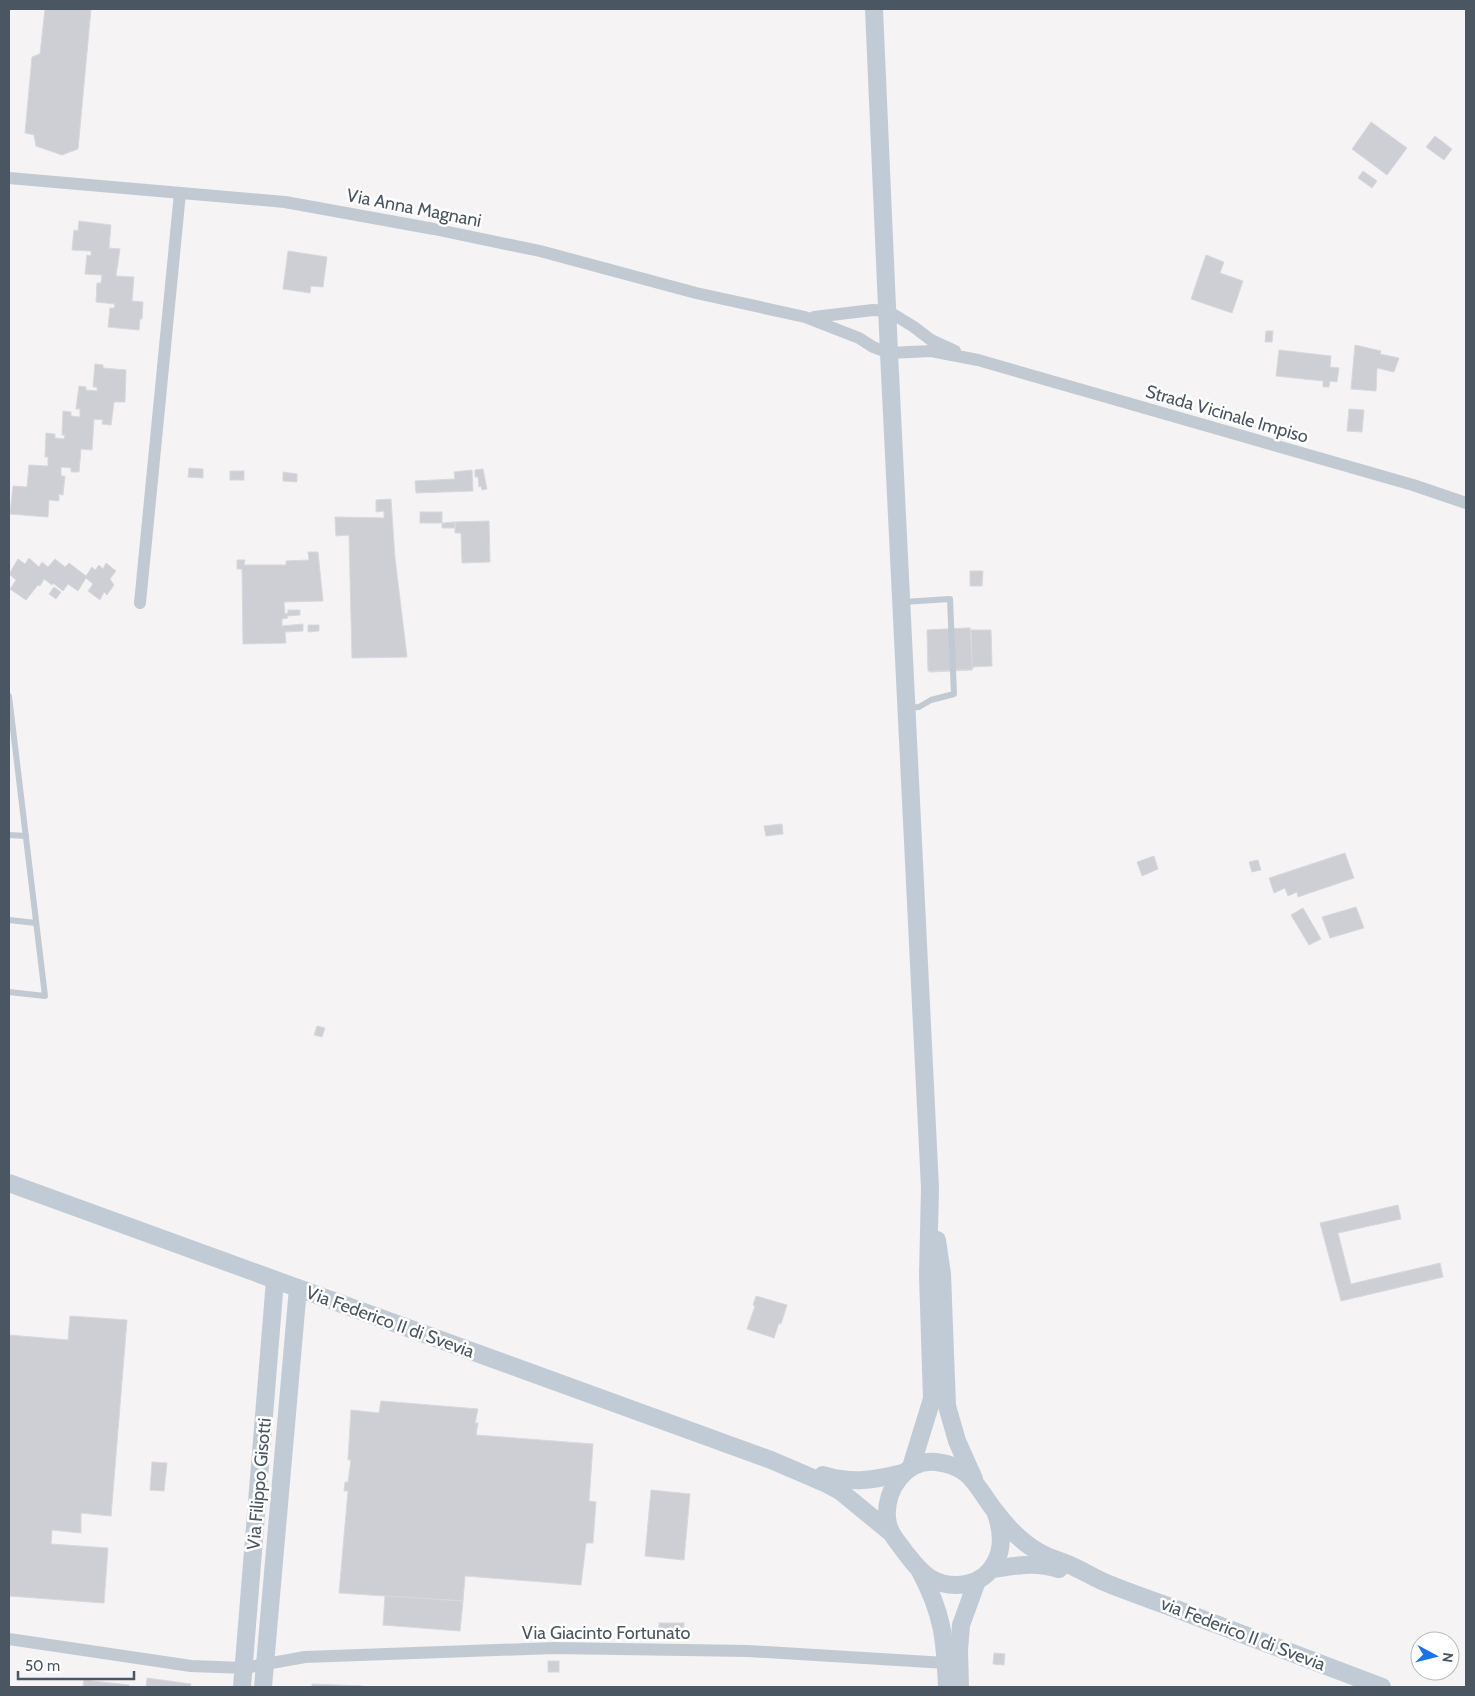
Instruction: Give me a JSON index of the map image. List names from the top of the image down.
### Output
{
  "streets": {
    "main road": ["Via Federico II di Svevia", "Via Filippo Gisotti", "via Federico II di Svevia"],
    "street": ["Via Anna Magnani", "Strada Vicinale Impiso", "Via Giacinto Fortunato"]
  },
  "crossings": [
    ["Via Federico II di Svevia", "Via Filippo Gisotti"],
    ["Via Filippo Gisotti", "Via Giacinto Fortunato"]
  ],
  "scale_bar": "50 m",
  "north": "right"
}
